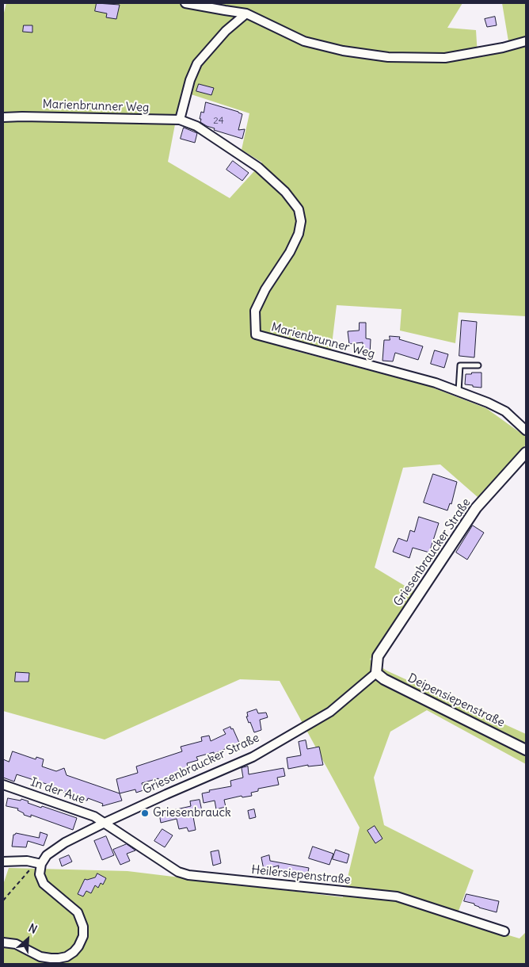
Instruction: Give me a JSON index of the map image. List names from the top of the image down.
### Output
{
  "streets": {
    "street": [
      "Marienbrunner Weg",
      "Griesenbraucker Straße",
      "Deipensiepenstraße",
      "In der Aue",
      "Heilersiepenstraße"
    ]
  },
  "crossings": [
    ["Griesenbraucker Straße", "Deipensiepenstraße"],
    ["Griesenbraucker Straße", "In der Aue"],
    ["Griesenbraucker Straße", "Heilersiepenstraße"],
    ["In der Aue", "Heilersiepenstraße"]
  ],
  "places": ["Griesenbrauck"],
  "house_numbers": ["24"],
  "north": "top right"
}
